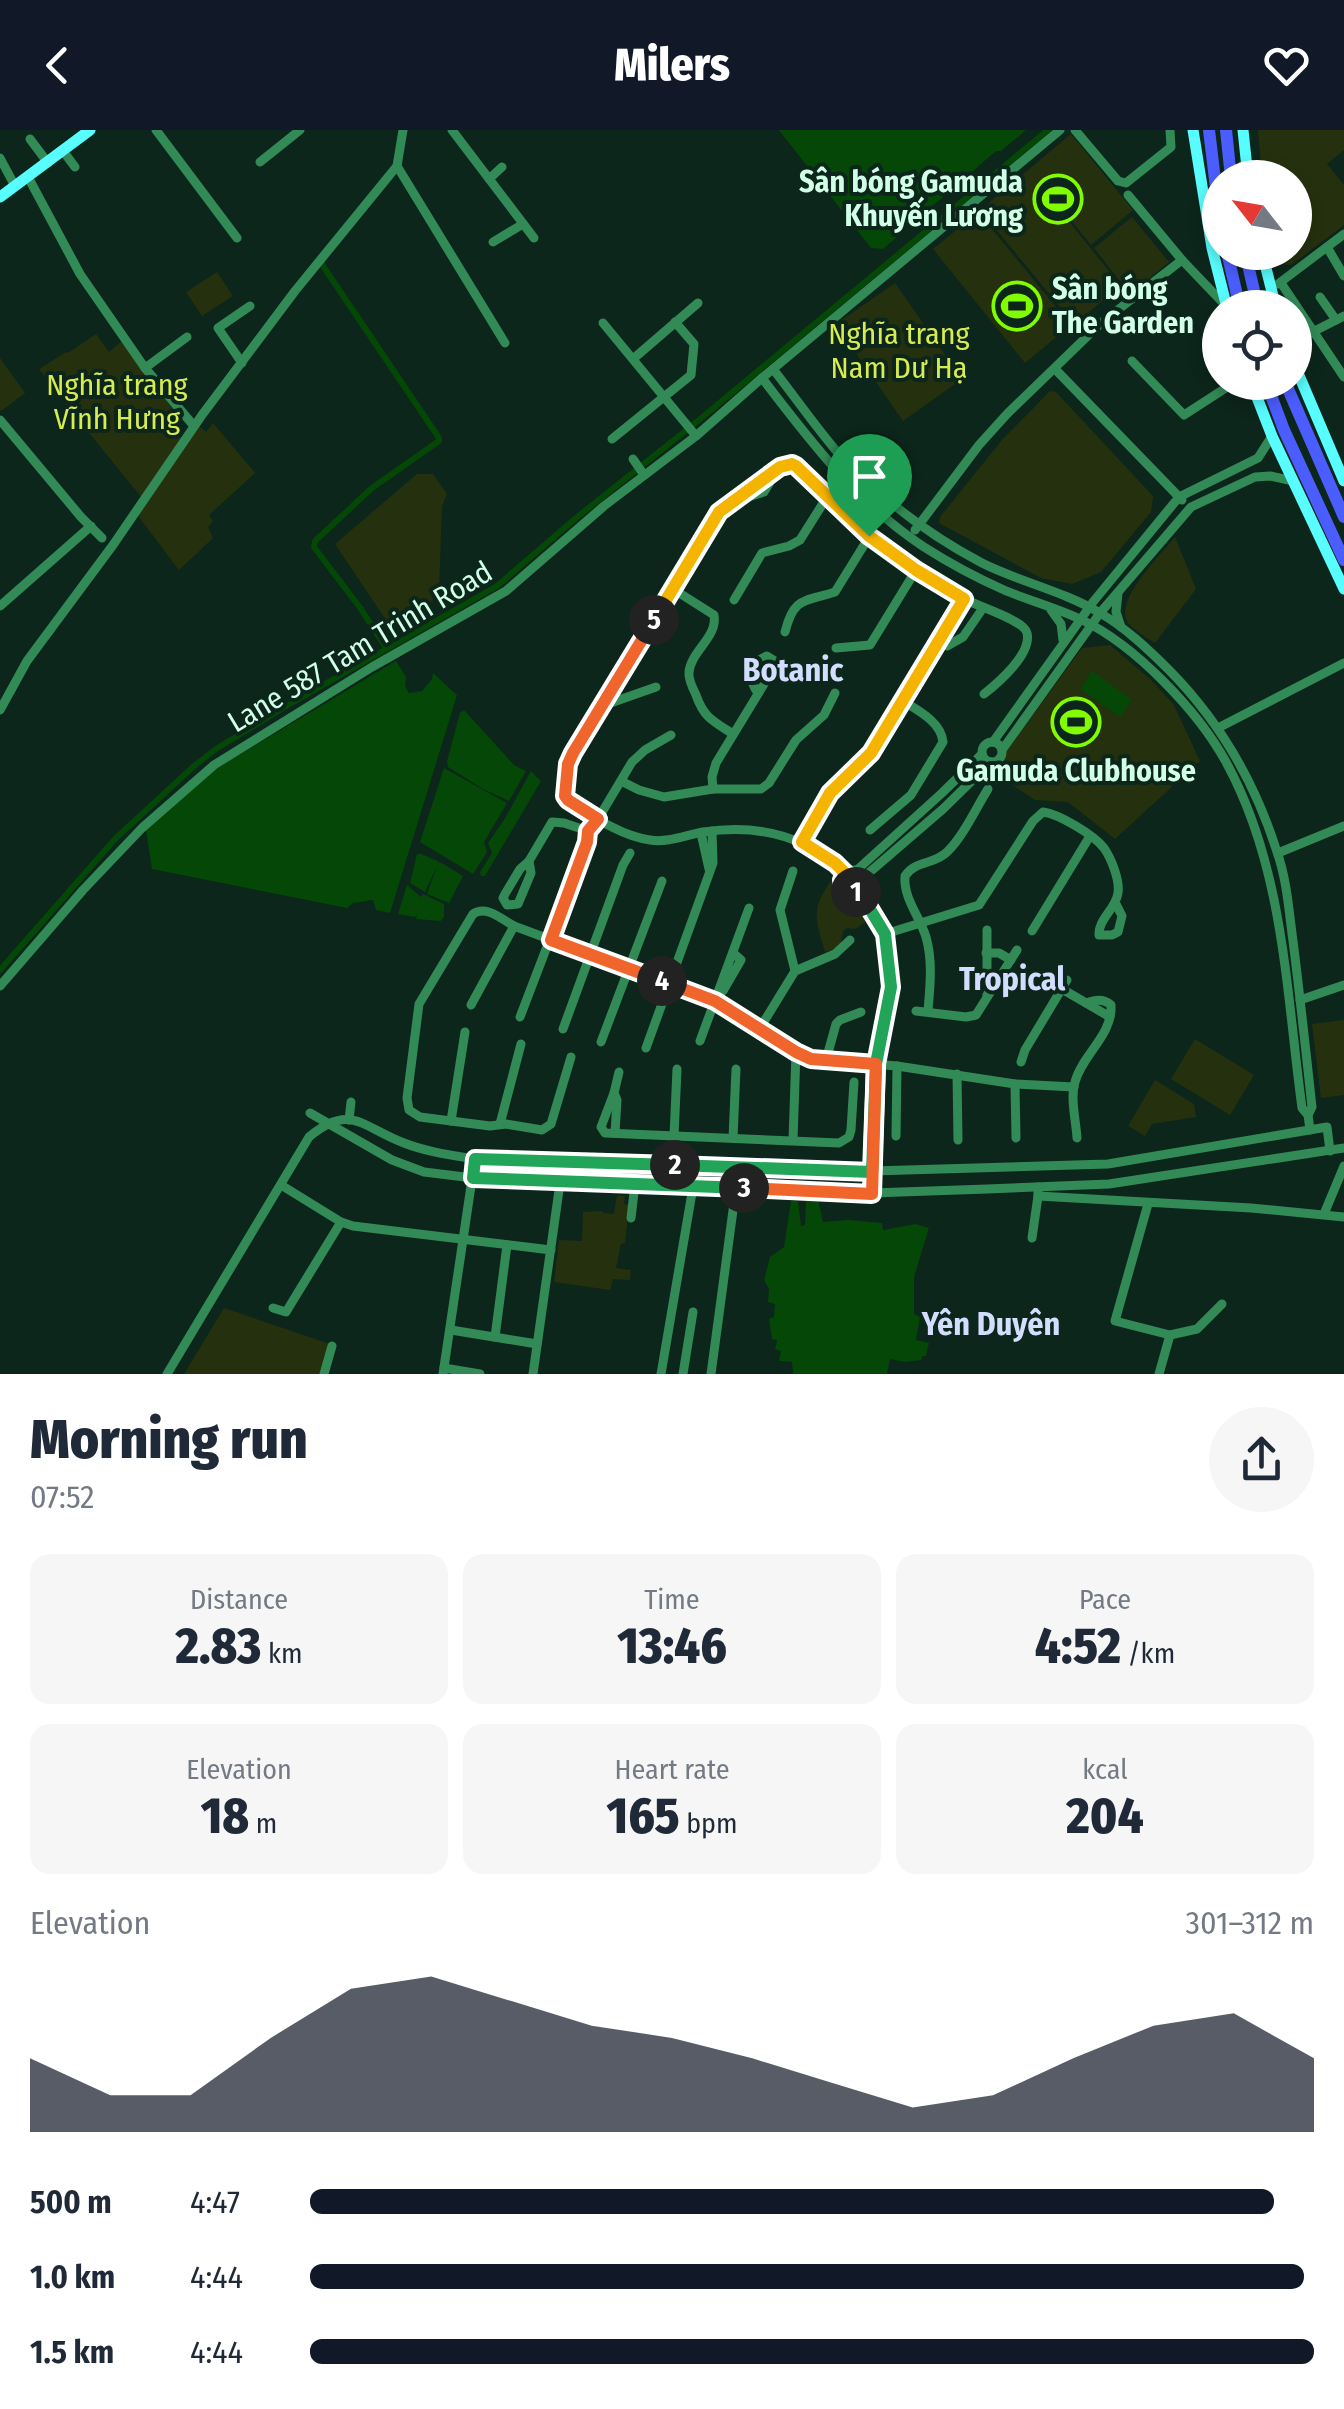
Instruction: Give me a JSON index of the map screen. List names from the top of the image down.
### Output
{
  "streets": {
    "street": ["Lane 587 Tam Trinh Road"]
  },
  "districts": ["Botanic", "Tropical", "Yên Duyên"],
  "parks": ["Nghĩa trang Nam Dư Hạ", "Nghĩa trang Vĩnh Hưng"],
  "places": {
    "sports": ["Sân bóng Gamuda Khuyến Lương", "Sân bóng The Garden", "Gamuda Clubhouse"]
  },
  "north": "top left",
  "page": {
    "header": "Milers",
    "pins": [
      "5",
      "1",
      "4",
      "2",
      "3"
    ],
    "heading": ["Morning run", "07:52"],
    "stats": [
      ["Distance", "2.83 km"],
      ["Time", "13:46"],
      ["Pace", "4:52 /km"],
      ["Elevation", "18 m"],
      ["Heart rate", "165 bpm"],
      ["kcal", "204"]
    ],
    "chart": ["Elevation", "301–312 m"],
    "list": [
      {
        "name": "500 m",
        "note": "4:47"
      },
      {
        "name": "1.0 km",
        "note": "4:44"
      },
      {
        "name": "1.5 km",
        "note": "4:44"
      }
    ]
  }
}
